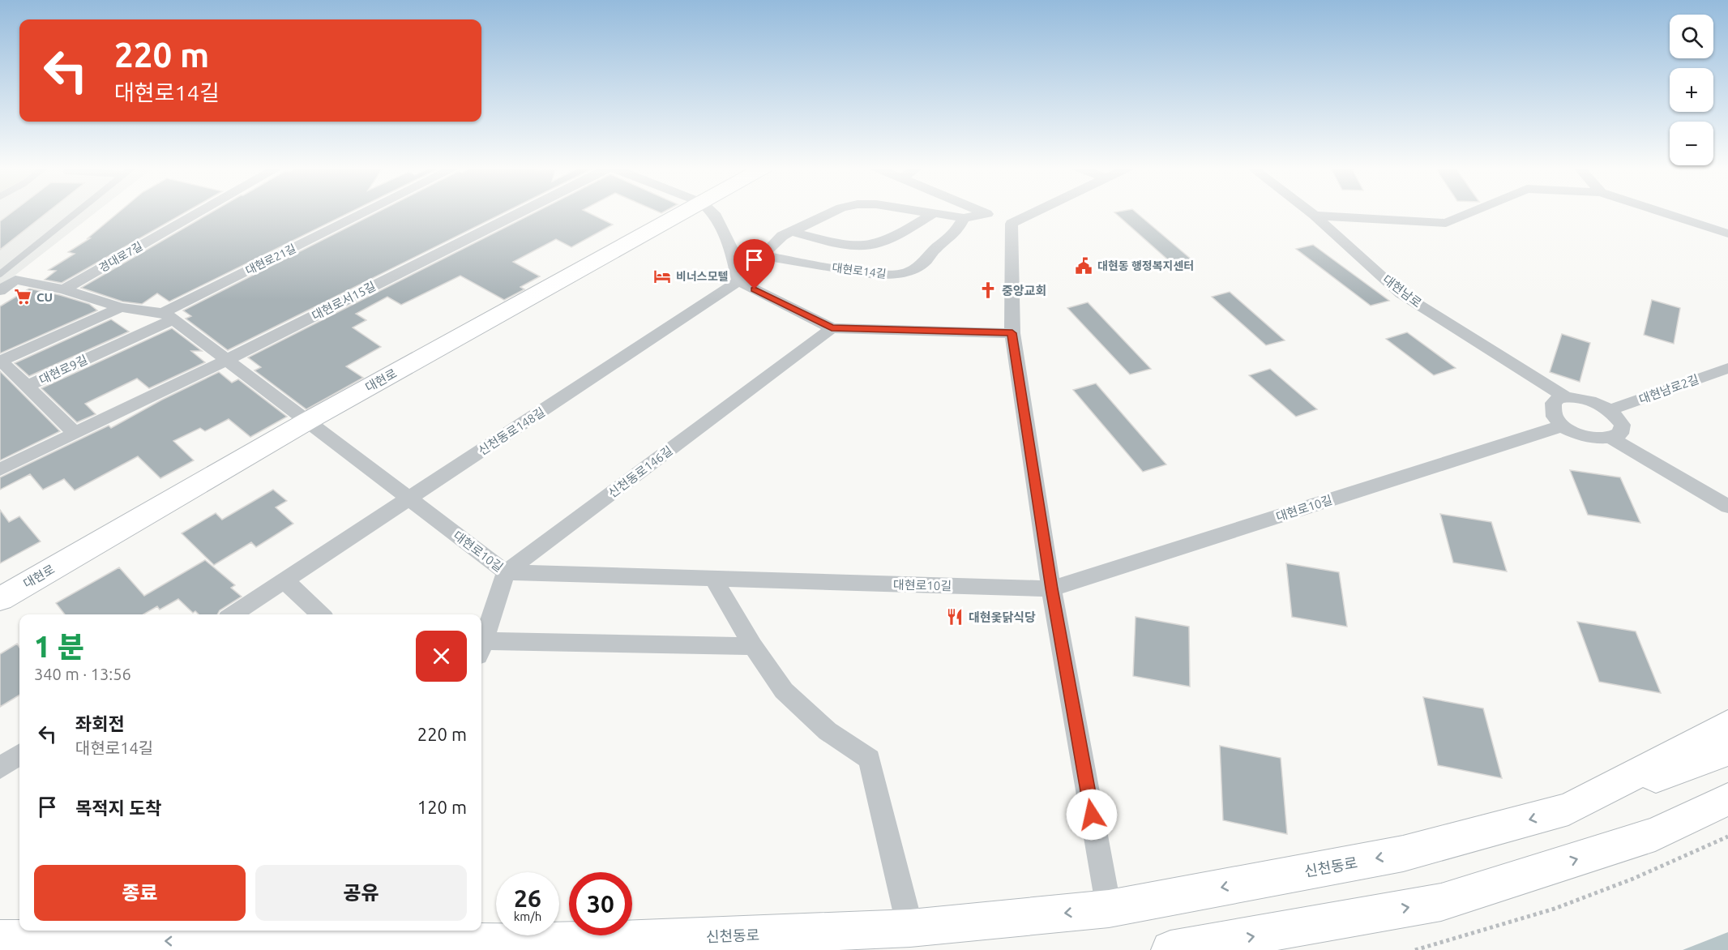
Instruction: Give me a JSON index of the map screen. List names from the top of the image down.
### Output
{
  "streets": {
    "main road": ["대현로", "신천동로"],
    "street": [
      "경대로7길",
      "대현로21길",
      "대현로14길",
      "대현남로",
      "대현로서15길",
      "대현로9길",
      "대현남로2길",
      "신천동로148길",
      "신천동로146길",
      "대현로10길"
    ]
  },
  "crossings": [
    ["대현로21길", "대현로9길"],
    ["대현로", "대현로10길"],
    ["신천동로148길", "대현로10길"],
    ["신천동로146길", "대현로10길"]
  ],
  "places": {
    "public building": ["대현동 행정복지센터"],
    "hotel": ["비너스모텔"],
    "church": ["중앙교회"],
    "supermarket": ["CU"],
    "restaurant": ["대현옻닭식당"]
  },
  "page": {
    "map_buttons": ["+", "−"],
    "turn": ["220 m", "대현로14길"],
    "heading": ["1 분", "340 m · 13:56"],
    "list": [
      {
        "name": "좌회전",
        "note": "대현로14길",
        "value": "220 m"
      },
      {
        "name": "목적지 도착",
        "value": "120 m"
      }
    ],
    "buttons": ["종료", "공유"],
    "speed": "26 km/h",
    "limit": "30"
  }
}
